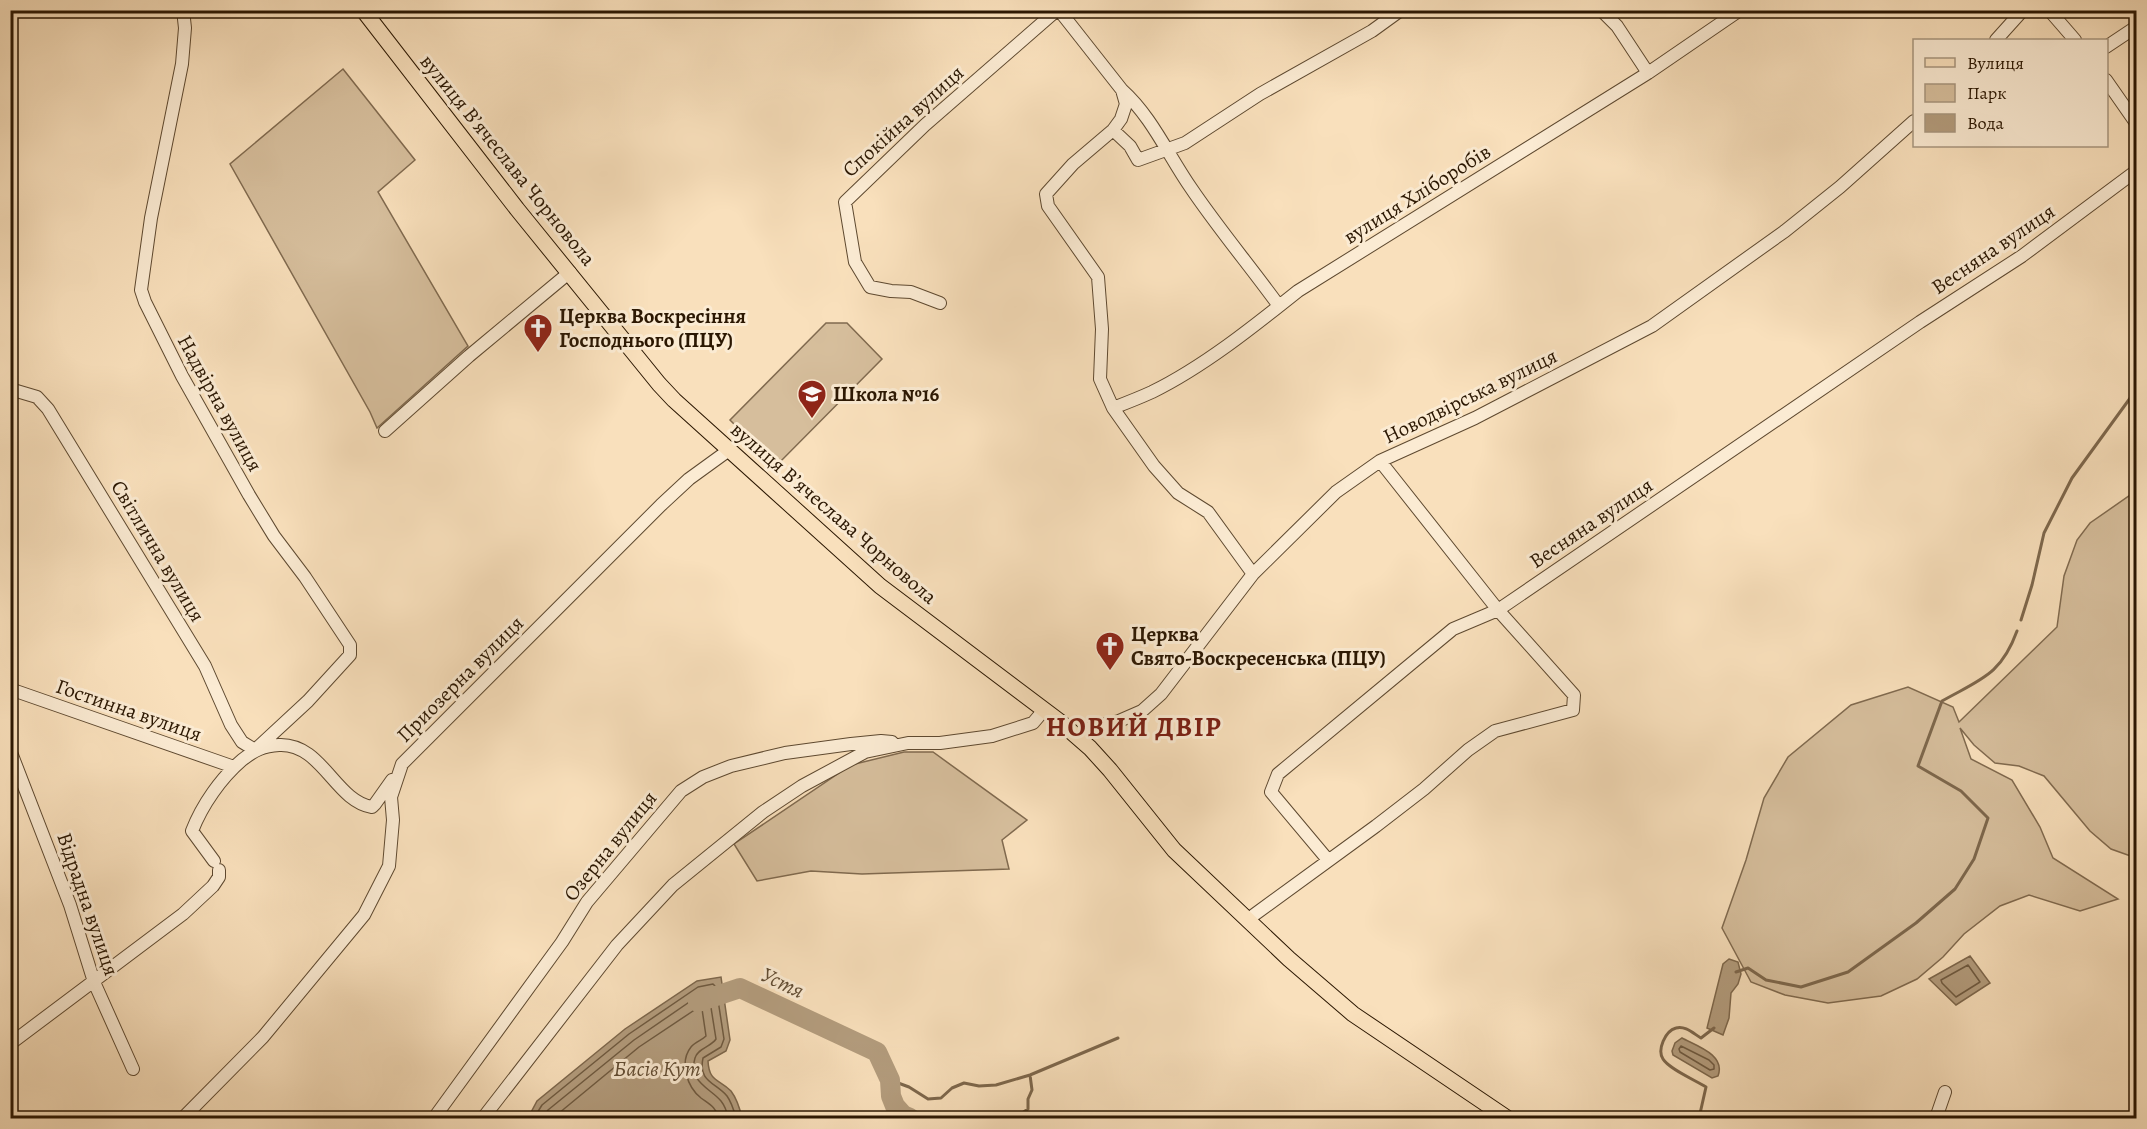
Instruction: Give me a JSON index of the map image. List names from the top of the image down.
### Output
{
  "streets": {
    "main road": ["вулиця Вʼячеслава Чорновола"],
    "street": [
      "Спокійна вулиця",
      "вулиця Хліборобів",
      "Весняна вулиця",
      "Новодвірська вулиця",
      "Надвірна вулиця",
      "Світлична вулиця",
      "Приозерна вулиця",
      "Гостинна вулиця",
      "Озерна вулиця",
      "Відрадна вулиця"
    ]
  },
  "crossings": [
    ["вулиця Вʼячеслава Чорновола", "Новодвірська вулиця"],
    ["вулиця Вʼячеслава Чорновола", "Приозерна вулиця"],
    ["Надвірна вулиця", "Світлична вулиця"]
  ],
  "districts": ["НОВИЙ ДВІР"],
  "water": ["Устя", "Басів Кут"],
  "places": {
    "church": ["Церква Воскресіння Господнього (ПЦУ)", "Церква Свято-Воскресенська (ПЦУ)"],
    "school or university": ["Школа №16"]
  },
  "legend": ["Вулиця", "Парк", "Вода"]
}
